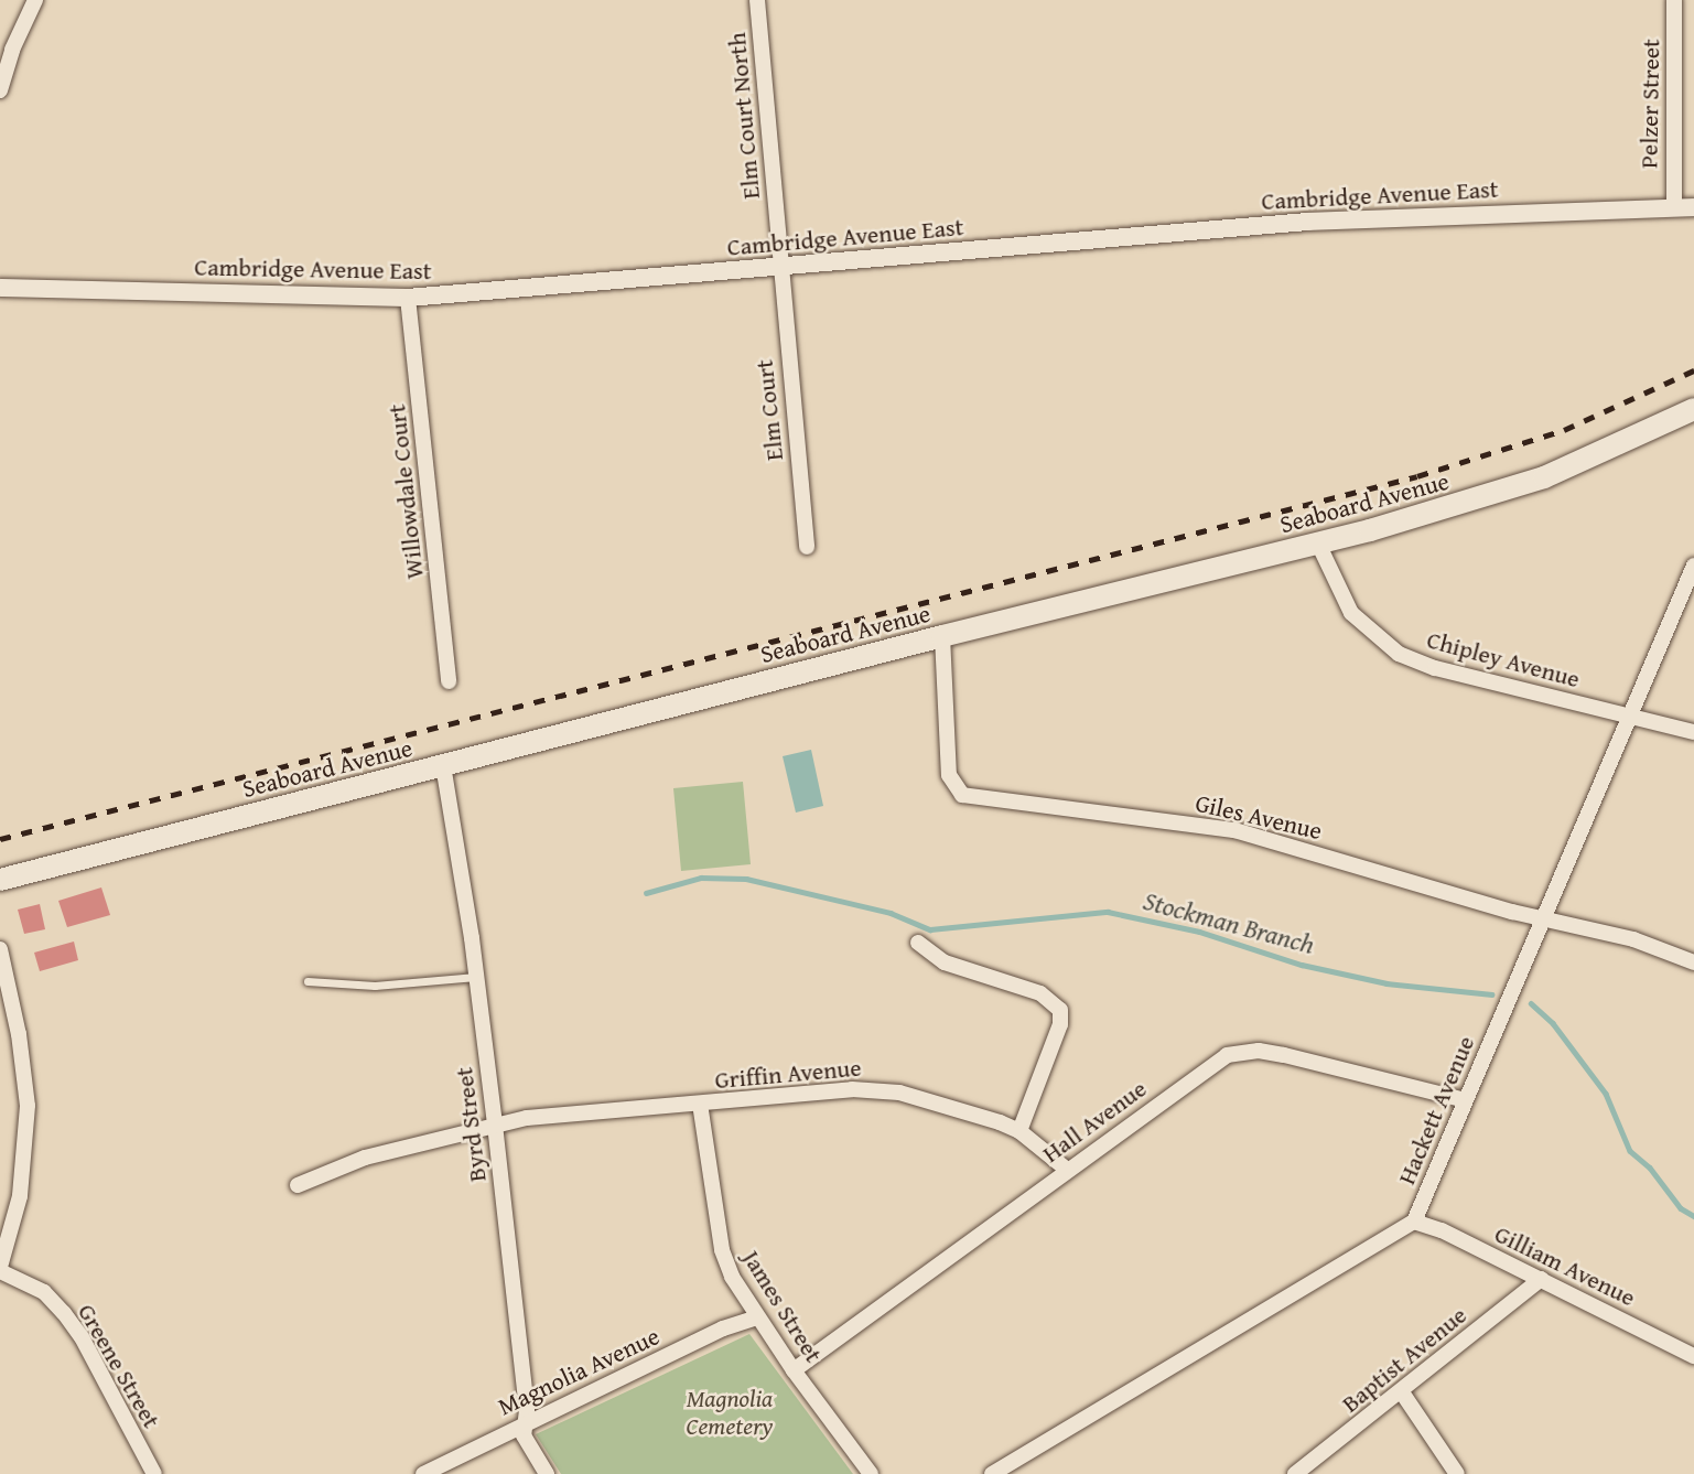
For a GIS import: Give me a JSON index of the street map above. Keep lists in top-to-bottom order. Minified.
{"streets":{"main road":["Seaboard Avenue"],"street":["Pelzer Street","Elm Court North","Cambridge Avenue East","Elm Court","Willowdale Court","Chipley Avenue","Giles Avenue","Griffin Avenue","Hackett Avenue","Hall Avenue","Byrd Street","Gilliam Avenue","James Street","Baptist Avenue","Greene Street","Magnolia Avenue"]},"crossings":[["Pelzer Street","Cambridge Avenue East"],["Elm Court North","Cambridge Avenue East"],["Elm Court North","Elm Court"],["Cambridge Avenue East","Elm Court"],["Cambridge Avenue East","Willowdale Court"],["Seaboard Avenue","Chipley Avenue"],["Seaboard Avenue","Giles Avenue"],["Seaboard Avenue","Byrd Street"],["Chipley Avenue","Hackett Avenue"],["Giles Avenue","Hackett Avenue"],["Griffin Avenue","Hall Avenue"],["Griffin Avenue","Byrd Street"],["Griffin Avenue","James Street"],["Hackett Avenue","Hall Avenue"],["Hackett Avenue","Gilliam Avenue"],["Hall Avenue","James Street"],["Byrd Street","Magnolia Avenue"],["Gilliam Avenue","Baptist Avenue"],["James Street","Magnolia Avenue"]],"water":["Stockman Branch"],"parks":["Magnolia Cemetery"]}
